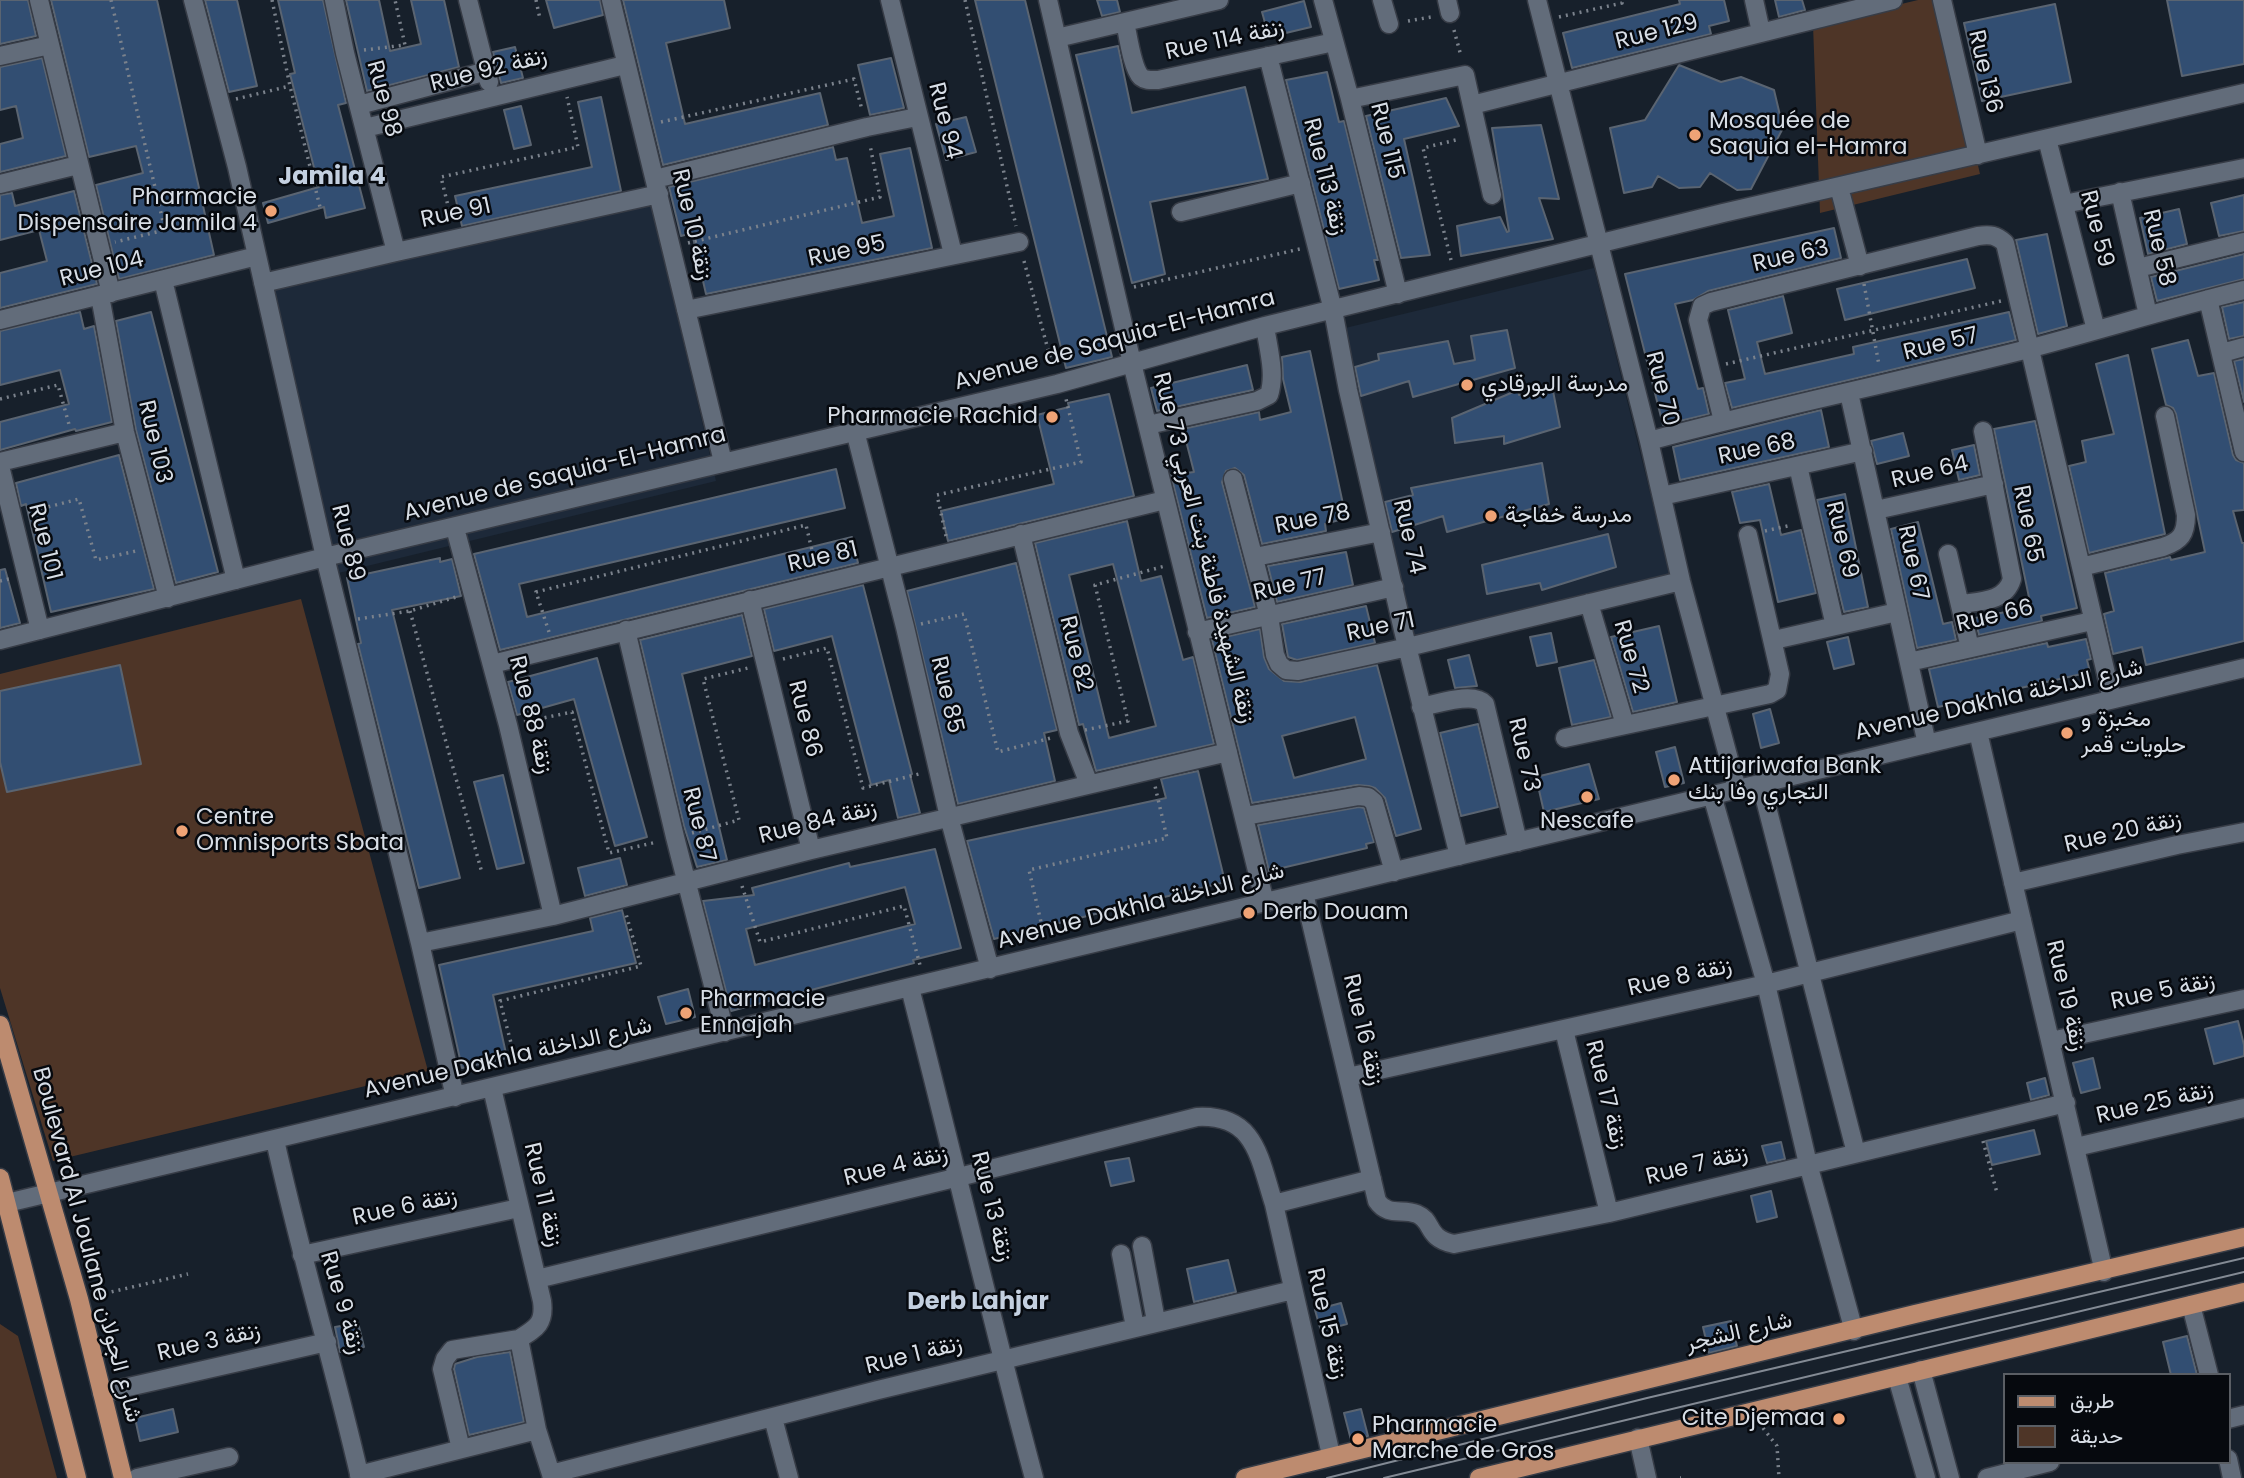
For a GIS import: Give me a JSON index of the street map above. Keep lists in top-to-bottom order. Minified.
{"streets":{"main road":["Boulevard Al Joulane شارع الجولان","شارع الشجر"],"street":["Rue 129","Rue 114 زنقة","Rue 92 زنقة","Rue 136","Rue 98","Rue 94","Rue 115","Rue 113 زنقة","Rue 91","Rue 10 زنقة","Rue 59","Rue 58","Rue 95","Rue 63","Rue 104","Avenue de Saquia-El-Hamra","Rue 57","Rue 70","Rue 103","Rue 68","Rue 64","Rue 78","Rue 65","Rue 74","Rue 69","Rue 101","Rue 89","Rue 73 زنقة الشهيدة فاطنة بنت العربي","Rue 81","Rue 67","Rue 77","Rue 66","Rue 71","Rue 82","Rue 72","Rue 85","Avenue Dakhla شارع الداخلة","Rue 88 زنقة","Rue 86","Rue 73","Rue 84 زنقة","Rue 87","Rue 20 زنقة","Rue 8 زنقة","Rue 5 زنقة","Rue 19 زنقة","Rue 16 زنقة","Rue 17 زنقة","Rue 25 زنقة","Rue 7 زنقة","Rue 4 زنقة","Rue 11 زنقة","Rue 13 زنقة","Rue 6 زنقة","Rue 9 زنقة","Rue 15 زنقة","Rue 3 زنقة","Rue 1 زنقة"]},"crossings":[["Rue 129","Rue 70"],["Rue 114 زنقة","Rue 115"],["Rue 114 زنقة","Rue 113 زنقة"],["Rue 92 زنقة","Rue 98"],["Rue 92 زنقة","Rue 10 زنقة"],["Rue 136","Avenue de Saquia-El-Hamra"],["Rue 98","Rue 91"],["Rue 94","Rue 91"],["Rue 94","Rue 95"],["Rue 115","Avenue de Saquia-El-Hamra"],["Rue 113 زنقة","Avenue de Saquia-El-Hamra"],["Rue 113 زنقة","Rue 74"],["Rue 91","Rue 10 زنقة"],["Rue 91","Rue 89"],["Rue 10 زنقة","Rue 95"],["Rue 10 زنقة","Avenue de Saquia-El-Hamra"],["Rue 59","Avenue de Saquia-El-Hamra"],["Rue 59","Rue 57"],["Rue 58","Rue 57"],["Rue 63","Rue 57"],["Rue 104","Rue 103"],["Rue 104","Rue 89"],["Avenue de Saquia-El-Hamra","Rue 70"],["Avenue de Saquia-El-Hamra","Rue 103"],["Avenue de Saquia-El-Hamra","Rue 74"],["Avenue de Saquia-El-Hamra","Rue 101"],["Avenue de Saquia-El-Hamra","Rue 89"],["Avenue de Saquia-El-Hamra","Rue 73 زنقة الشهيدة فاطنة بنت العربي"],["Avenue de Saquia-El-Hamra","Rue 85"],["Avenue de Saquia-El-Hamra","Rue 88 زنقة"],["Rue 57","Rue 70"],["Rue 57","Rue 67"],["Rue 70","Rue 68"],["Rue 70","Rue 71"],["Rue 70","Rue 72"],["Rue 70","Avenue Dakhla شارع الداخلة"],["Rue 68","Rue 69"],["Rue 68","Rue 67"],["Rue 64","Rue 65"],["Rue 64","Rue 67"],["Rue 78","Rue 74"],["Rue 78","Rue 71"],["Rue 74","Rue 77"],["Rue 74","Rue 71"],["Rue 74","Avenue Dakhla شارع الداخلة"],["Rue 74","Rue 73"],["Rue 89","Avenue Dakhla شارع الداخلة"],["Rue 89","Rue 84 زنقة"],["Rue 73 زنقة الشهيدة فاطنة بنت العربي","Rue 81"],["Rue 73 زنقة الشهيدة فاطنة بنت العربي","Rue 77"],["Rue 73 زنقة الشهيدة فاطنة بنت العربي","Avenue Dakhla شارع الداخلة"],["Rue 73 زنقة الشهيدة فاطنة بنت العربي","Rue 84 زنقة"],["Rue 81","Rue 82"],["Rue 81","Rue 85"],["Rue 81","Rue 88 زنقة"],["Rue 81","Rue 86"],["Rue 81","Rue 87"],["Rue 67","Rue 66"],["Rue 67","Avenue Dakhla شارع الداخلة"],["Rue 77","Rue 71"],["Rue 71","Rue 72"],["Rue 82","Rue 84 زنقة"],["Rue 85","Avenue Dakhla شارع الداخلة"],["Rue 85","Rue 84 زنقة"],["Avenue Dakhla شارع الداخلة","Rue 73"],["Avenue Dakhla شارع الداخلة","Rue 87"],["Avenue Dakhla شارع الداخلة","Rue 19 زنقة"],["Avenue Dakhla شارع الداخلة","Rue 16 زنقة"],["Avenue Dakhla شارع الداخلة","Rue 11 زنقة"],["Avenue Dakhla شارع الداخلة","Rue 13 زنقة"],["Avenue Dakhla شارع الداخلة","Boulevard Al Joulane شارع الجولان"],["Avenue Dakhla شارع الداخلة","Rue 9 زنقة"],["Rue 88 زنقة","Rue 84 زنقة"],["Rue 86","Rue 84 زنقة"],["Rue 84 زنقة","Rue 87"],["Rue 20 زنقة","Rue 19 زنقة"],["Rue 8 زنقة","Rue 19 زنقة"],["Rue 8 زنقة","Rue 16 زنقة"],["Rue 8 زنقة","Rue 17 زنقة"],["Rue 5 زنقة","Rue 19 زنقة"],["Rue 19 زنقة","Rue 25 زنقة"],["Rue 19 زنقة","Rue 7 زنقة"],["Rue 19 زنقة","شارع الشجر"],["Rue 16 زنقة","Rue 7 زنقة"],["Rue 17 زنقة","Rue 7 زنقة"],["Rue 4 زنقة","Rue 11 زنقة"],["Rue 4 زنقة","Rue 13 زنقة"],["Rue 4 زنقة","Rue 15 زنقة"],["Rue 11 زنقة","Rue 6 زنقة"],["Rue 13 زنقة","Rue 1 زنقة"],["Rue 6 زنقة","Rue 9 زنقة"],["Boulevard Al Joulane شارع الجولان","Rue 3 زنقة"],["Rue 9 زنقة","Rue 3 زنقة"],["Rue 15 زنقة","شارع الشجر"],["Rue 15 زنقة","Rue 1 زنقة"]],"districts":["Jamila 4","Derb Lahjar"],"places":["Mosquée de Saquia el-Hamra","Pharmacie Dispensaire Jamila 4","مدرسة البورقادي","Pharmacie Rachid","مدرسة خفاجة","مخبزة و حلويات قمر","Attijariwafa Bank التجاري وفا بنك","Nescafe","Centre Omnisports Sbata","Derb Douam","Pharmacie Ennajah","Cite Djemaa","Pharmacie Marche de Gros"],"legend":["طريق","حديقة"]}
